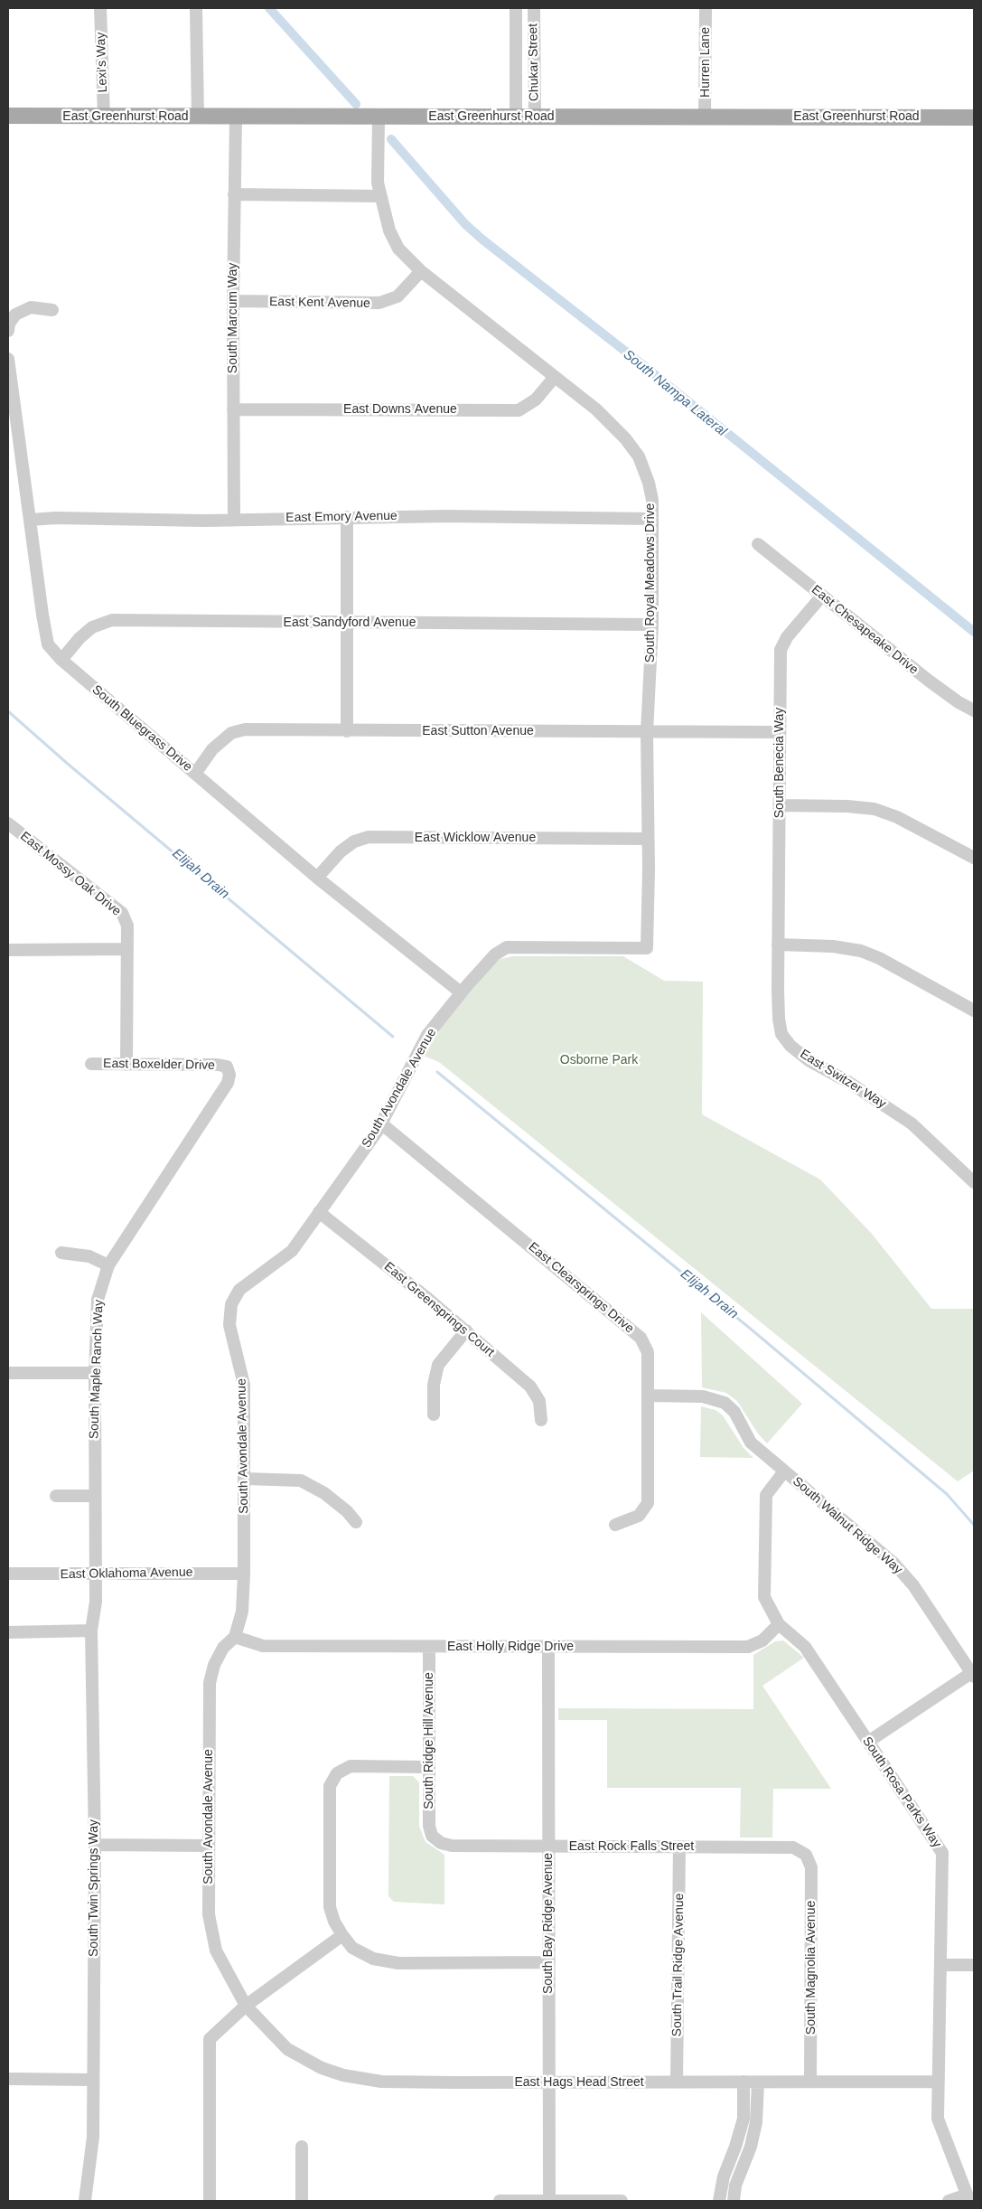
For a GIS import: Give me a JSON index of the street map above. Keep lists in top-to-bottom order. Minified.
{"streets":{"main road":["East Greenhurst Road"],"street":["Lexi's Way","Chukar Street","Hurren Lane","East Kent Avenue","South Marcum Way","East Downs Avenue","East Emory Avenue","South Royal Meadows Drive","East Sandyford Avenue","East Chesapeake Drive","South Bluegrass Drive","East Sutton Avenue","South Benecia Way","East Wicklow Avenue","East Mossy Oak Drive","East Boxelder Drive","East Switzer Way","South Avondale Avenue","East Clearsprings Drive","East Greensprings Court","South Maple Ranch Way","South Walnut Ridge Way","East Oklahoma Avenue","East Holly Ridge Drive","South Ridge Hill Avenue","South Rosa Parks Way","East Rock Falls Street","South Twin Springs Way","South Bay Ridge Avenue","South Trail Ridge Avenue","South Magnolia Avenue","East Hags Head Street"]},"crossings":[["Lexi's Way","East Greenhurst Road"],["Chukar Street","East Greenhurst Road"],["Hurren Lane","East Greenhurst Road"],["East Greenhurst Road","South Marcum Way"],["East Greenhurst Road","South Royal Meadows Drive"],["East Kent Avenue","South Marcum Way"],["East Kent Avenue","South Royal Meadows Drive"],["South Marcum Way","East Downs Avenue"],["South Marcum Way","East Emory Avenue"],["East Downs Avenue","South Royal Meadows Drive"],["East Emory Avenue","South Royal Meadows Drive"],["East Emory Avenue","South Bluegrass Drive"],["South Royal Meadows Drive","East Sandyford Avenue"],["South Royal Meadows Drive","East Sutton Avenue"],["South Royal Meadows Drive","East Wicklow Avenue"],["South Royal Meadows Drive","South Avondale Avenue"],["East Sandyford Avenue","South Bluegrass Drive"],["East Chesapeake Drive","South Benecia Way"],["South Bluegrass Drive","East Sutton Avenue"],["South Bluegrass Drive","East Wicklow Avenue"],["South Bluegrass Drive","South Avondale Avenue"],["East Sutton Avenue","South Benecia Way"],["South Benecia Way","East Switzer Way"],["East Mossy Oak Drive","East Boxelder Drive"],["East Boxelder Drive","South Maple Ranch Way"],["South Avondale Avenue","East Clearsprings Drive"],["South Avondale Avenue","East Greensprings Court"],["South Avondale Avenue","East Oklahoma Avenue"],["South Avondale Avenue","East Holly Ridge Drive"],["South Avondale Avenue","East Hags Head Street"],["East Clearsprings Drive","South Walnut Ridge Way"],["South Maple Ranch Way","East Oklahoma Avenue"],["South Maple Ranch Way","South Twin Springs Way"],["South Walnut Ridge Way","South Rosa Parks Way"],["East Oklahoma Avenue","South Twin Springs Way"],["East Holly Ridge Drive","South Ridge Hill Avenue"],["East Holly Ridge Drive","South Rosa Parks Way"],["East Holly Ridge Drive","South Bay Ridge Avenue"],["South Ridge Hill Avenue","East Rock Falls Street"],["South Rosa Parks Way","East Hags Head Street"],["East Rock Falls Street","South Bay Ridge Avenue"],["East Rock Falls Street","South Trail Ridge Avenue"],["East Rock Falls Street","South Magnolia Avenue"],["South Bay Ridge Avenue","East Hags Head Street"],["South Trail Ridge Avenue","East Hags Head Street"],["South Magnolia Avenue","East Hags Head Street"]],"water":["South Nampa Lateral","Elijah Drain"],"parks":["Osborne Park"]}
